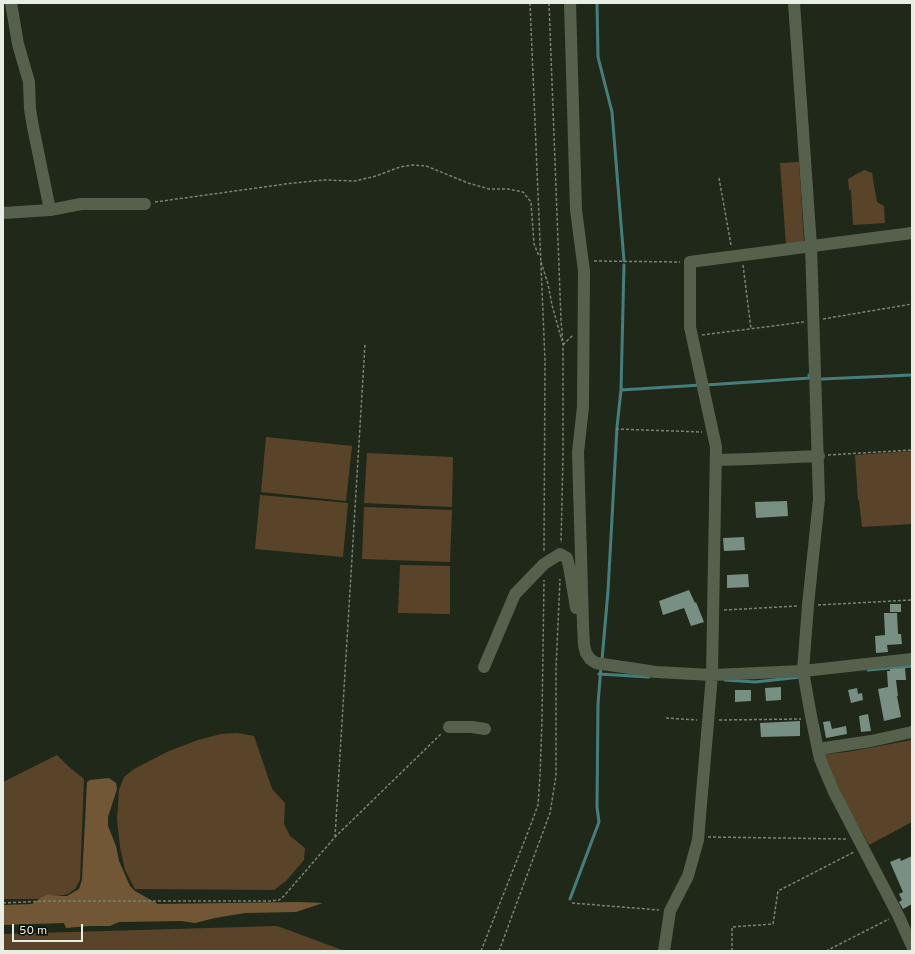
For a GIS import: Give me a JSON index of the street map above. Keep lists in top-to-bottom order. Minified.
{"scale_bar":"50 m"}
